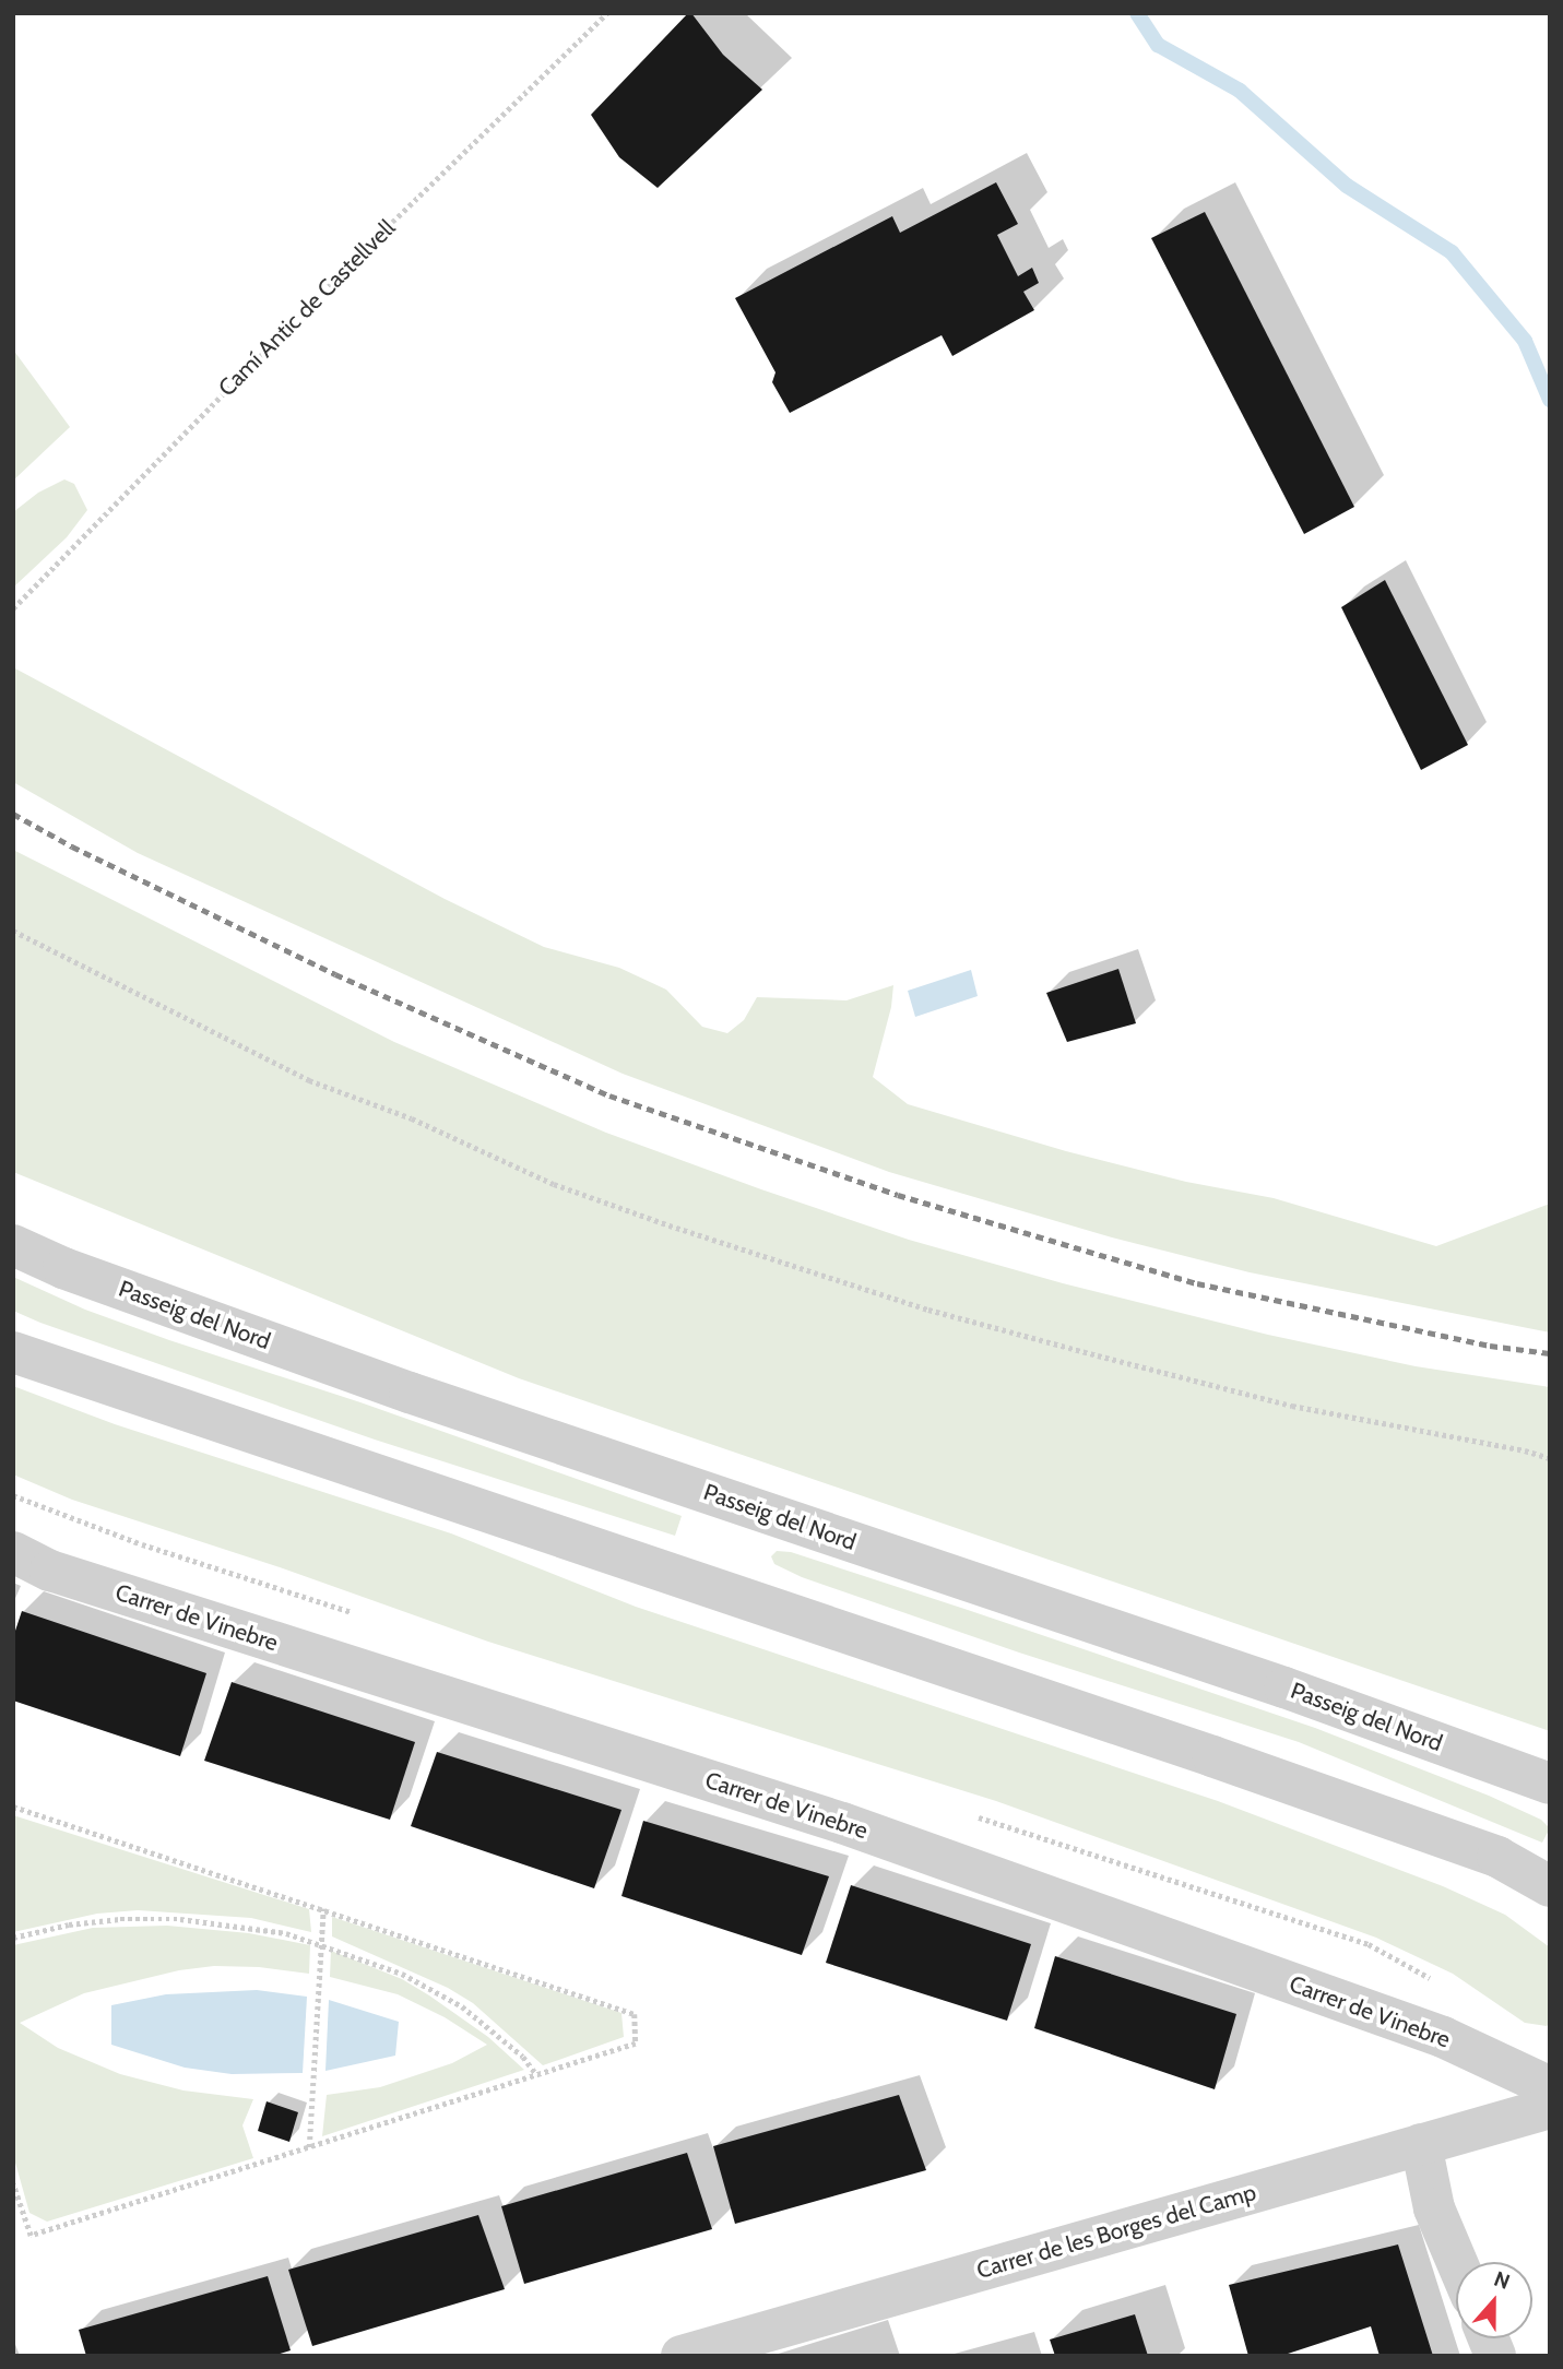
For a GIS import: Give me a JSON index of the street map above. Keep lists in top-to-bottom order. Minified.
{"streets":{"street":["Passeig del Nord","Carrer de Vinebre","Carrer de les Borges del Camp"],"path":["Camí Antic de Castellvell"]},"north":"top"}
